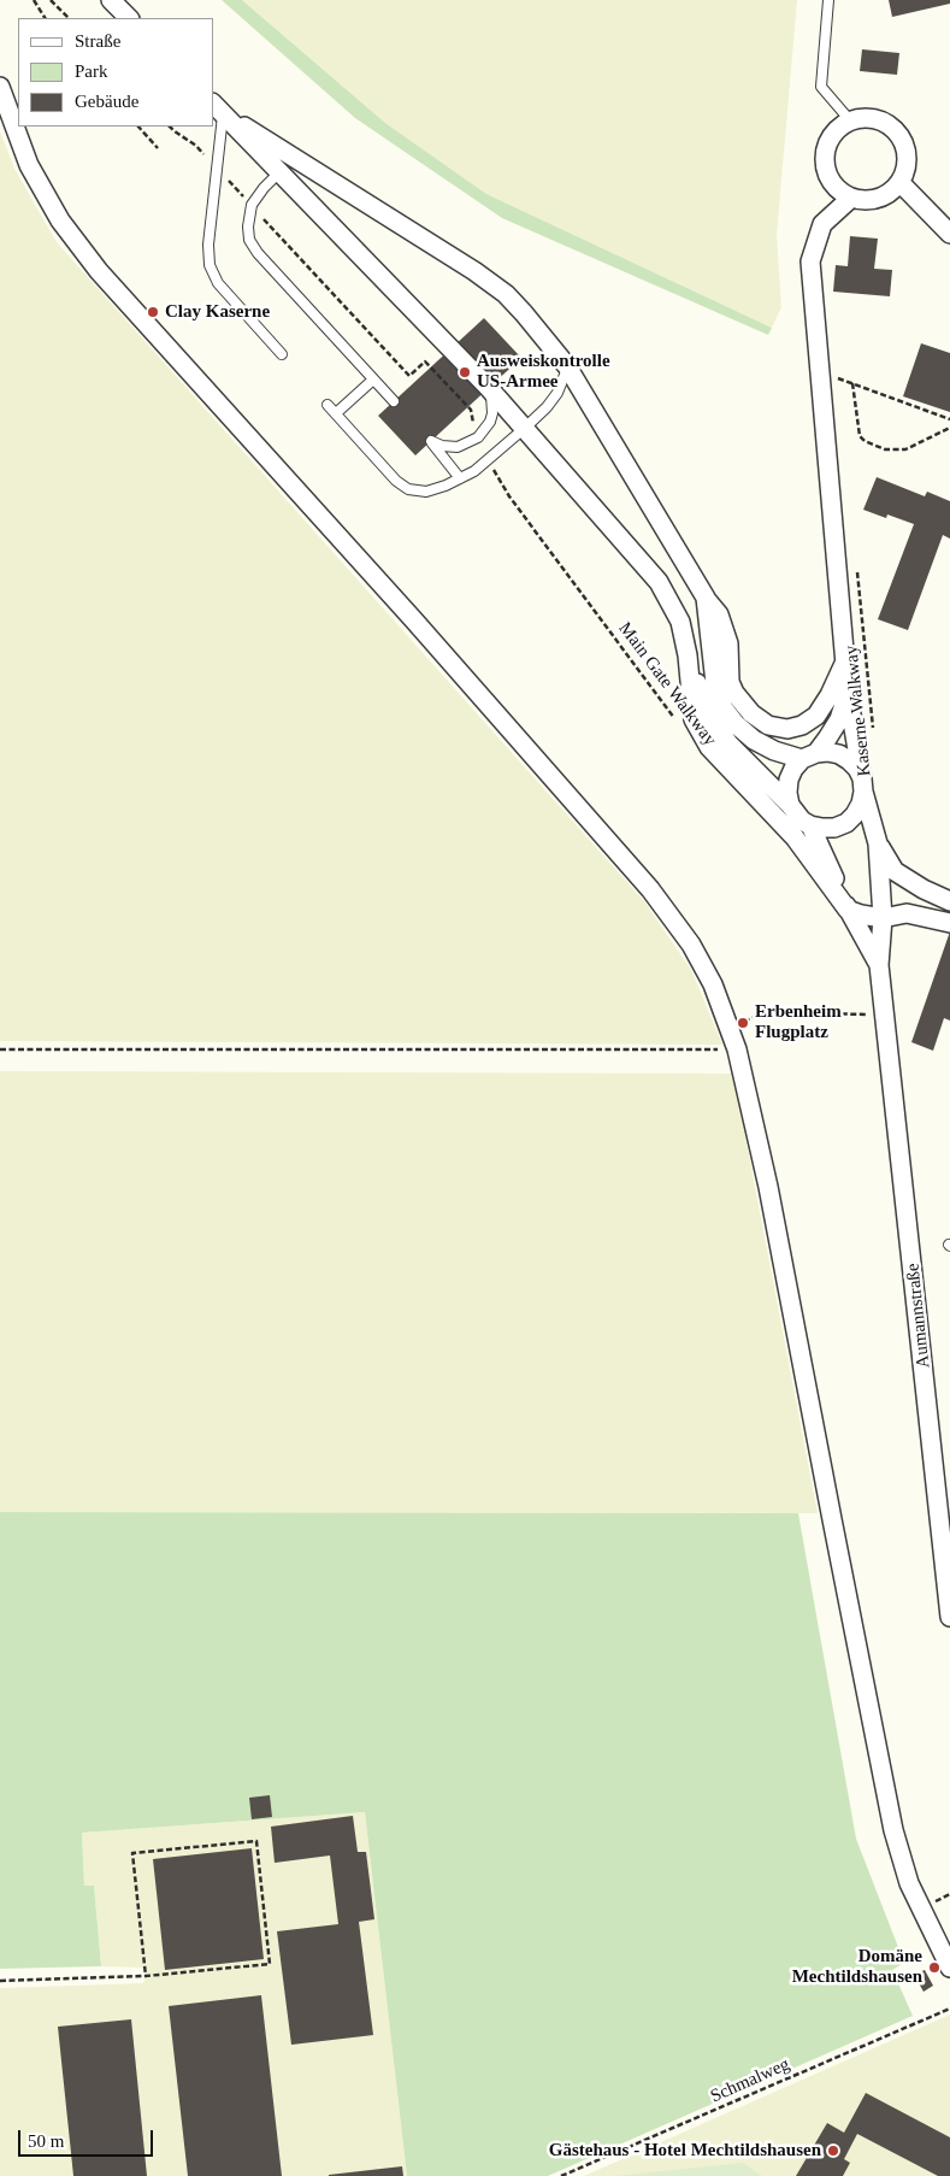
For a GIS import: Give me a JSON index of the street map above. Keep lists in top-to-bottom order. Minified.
{"streets":{"street":["Aumannstraße"],"path":["Main Gate Walkway","Kaserne Walkway","Schmalweg"]},"places":["Clay Kaserne","Ausweiskontrolle US-Armee","Erbenheim Flugplatz","Domäne Mechtildshausen","Gästehaus - Hotel Mechtildshausen"],"legend":["Straße","Park","Gebäude"],"scale_bar":"50 m"}
